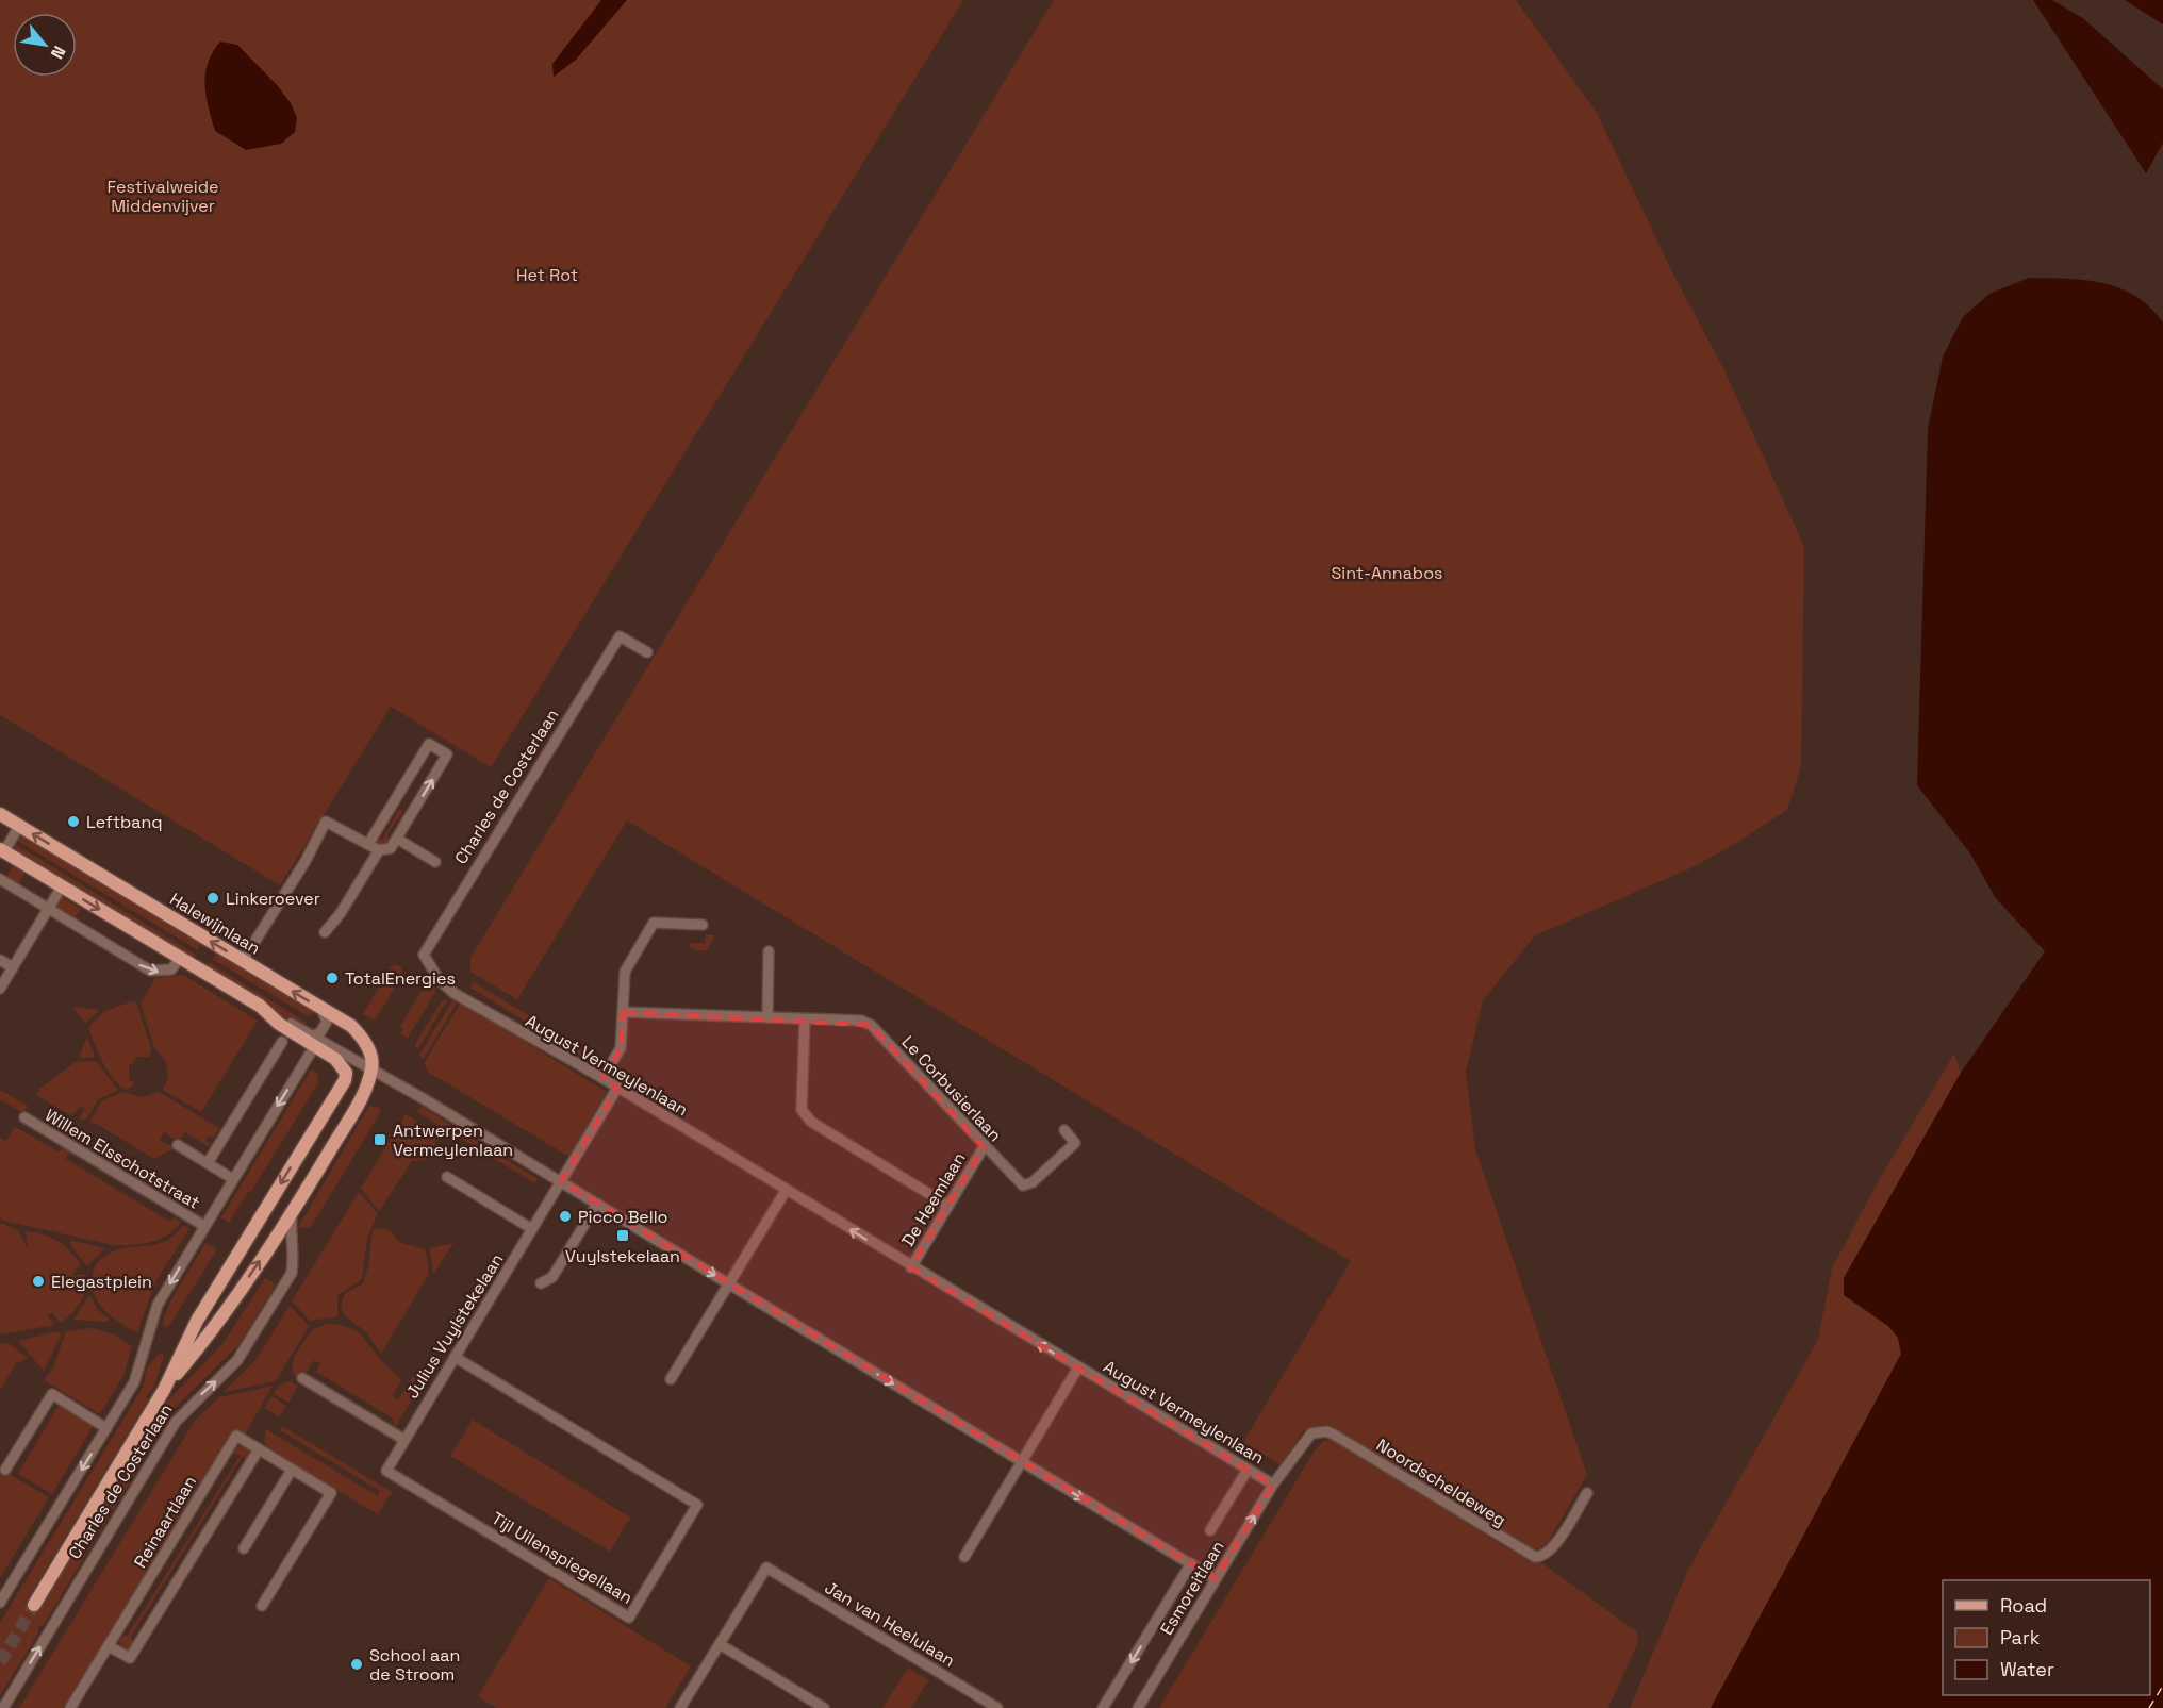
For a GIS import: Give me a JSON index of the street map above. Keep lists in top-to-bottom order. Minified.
{"streets":{"main road":["Charles de Costerlaan","Halewijnlaan"],"street":["August Vermeylenlaan","Le Corbusierlaan","Willem Elsschotstraat","De Heemlaan","Julius Vuylstekelaan","Noordscheldeweg","Reinaartlaan","Tijl Uilenspiegellaan","Esmoreitlaan","Jan van Heelulaan"]},"crossings":[["Charles de Costerlaan","Halewijnlaan"],["Charles de Costerlaan","August Vermeylenlaan"],["August Vermeylenlaan","De Heemlaan"],["August Vermeylenlaan","Julius Vuylstekelaan"],["August Vermeylenlaan","Noordscheldeweg"],["August Vermeylenlaan","Esmoreitlaan"],["Le Corbusierlaan","De Heemlaan"],["Julius Vuylstekelaan","Tijl Uilenspiegellaan"],["Noordscheldeweg","Esmoreitlaan"]],"parks":["Festivalweide Middenvijver","Het Rot","Sint-Annabos"],"places":{"other":["Leftbanq","Linkeroever","TotalEnergies","Picco Bello","Elegastplein","School aan de Stroom"],"transit":["Antwerpen Vermeylenlaan","Vuylstekelaan"]},"legend":["Road","Park","Water"],"north":"bottom right"}
